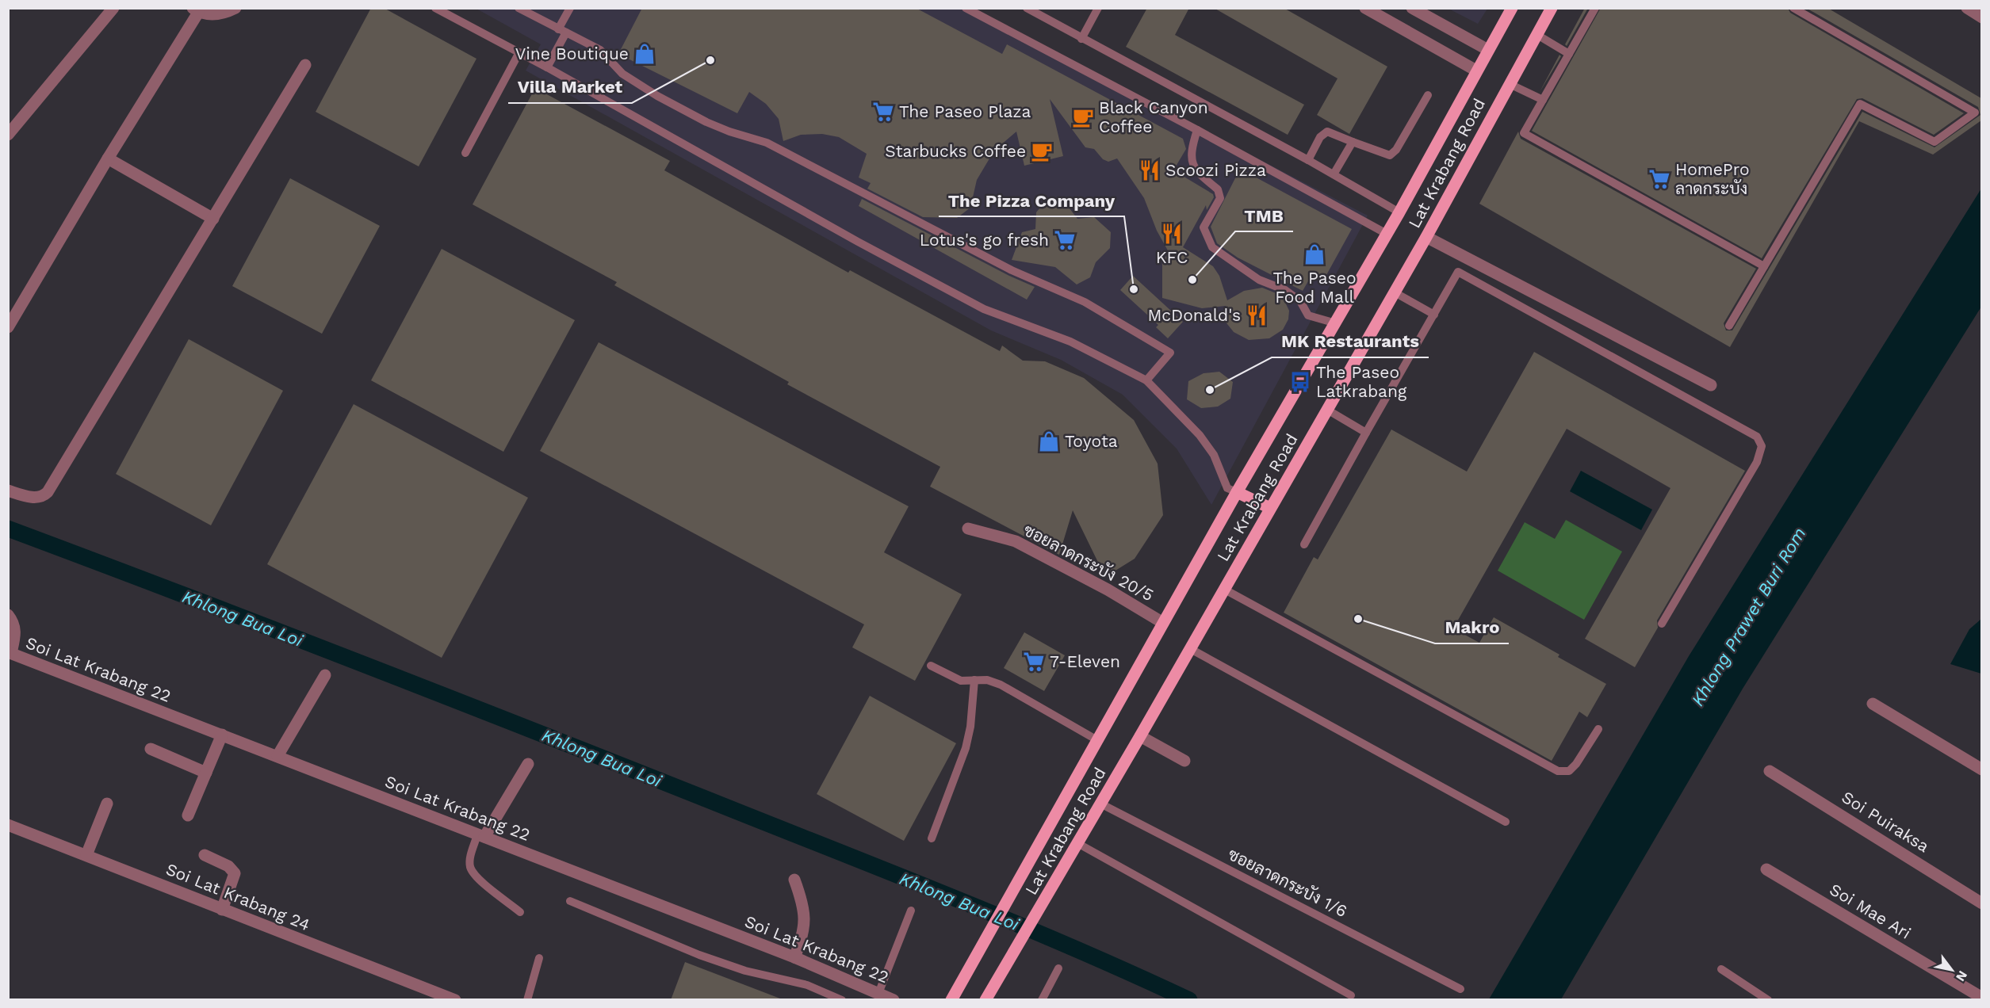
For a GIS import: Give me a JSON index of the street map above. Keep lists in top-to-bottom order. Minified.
{"streets":{"main road":["Lat Krabang Road"],"street":["ซอยลาดกระบัง 20/5","Soi Lat Krabang 22","Soi Puiraksa","Soi Lat Krabang 24","Soi Mae Ari"],"lane":["ซอยลาดกระบัง 1/6"]},"crossings":[["Lat Krabang Road","ซอยลาดกระบัง 20/5"],["Lat Krabang Road","ซอยลาดกระบัง 1/6"]],"water":["Khlong Prawet Buri Rom","Khlong Bua Loi"],"places":{"shop":["Vine Boutique","The Paseo Food Mall","Toyota"],"other":["Villa Market","TMB","The Pizza Company","MK Restaurants","Makro"],"supermarket":["The Paseo Plaza","HomePro ลาดกระบัง","Lotus's go fresh","7-Eleven"],"cafe":["Black Canyon Coffee","Starbucks Coffee"],"restaurant":["Scoozi Pizza","KFC","McDonald's"],"bus stop":["The Paseo Latkrabang"]},"north":"bottom right"}
